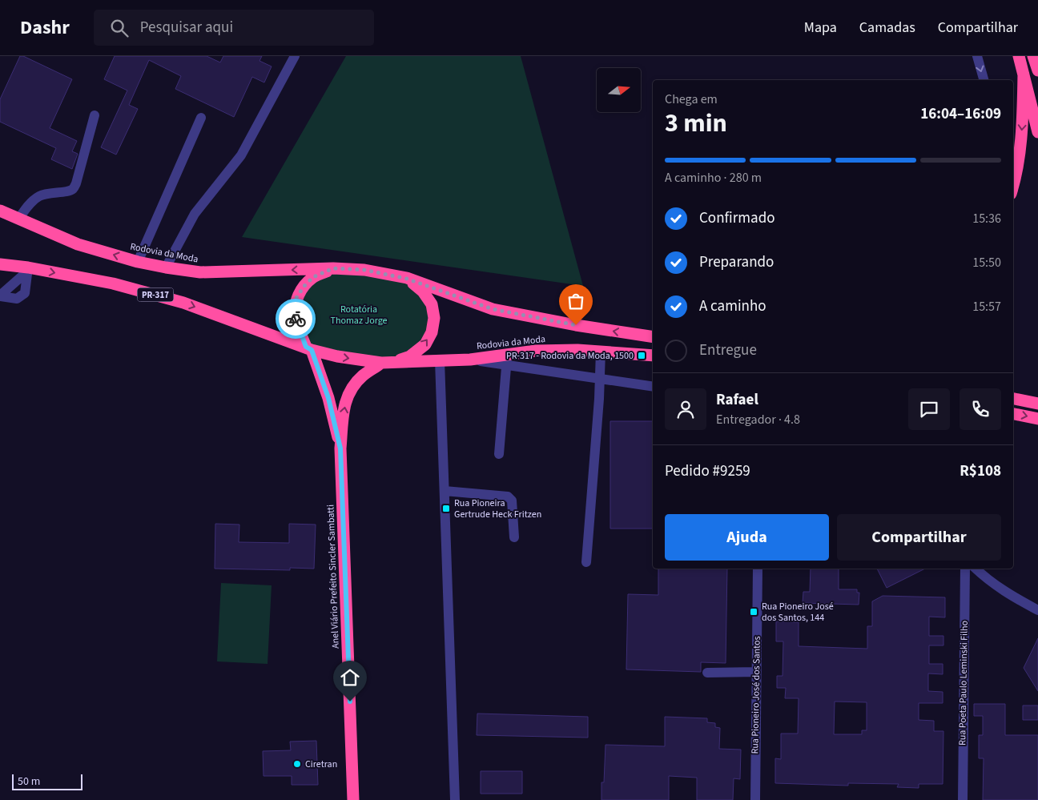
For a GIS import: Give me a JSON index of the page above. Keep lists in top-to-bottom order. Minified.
{"streets":{"highway":["Rodovia da Moda","PR-317","Anel Viário Prefeito Sincler Sambatti"],"street":["Rua Poeta Paulo Leminski Filho","Rua Pioneiro José dos Santos"]},"crossings":[["Rodovia da Moda","PR-317"],["Rodovia da Moda","Anel Viário Prefeito Sincler Sambatti"],["PR-317","Anel Viário Prefeito Sincler Sambatti"]],"parks":["Rotatória Thomaz Jorge"],"places":{"transit":["PR-317 - Rodovia da Moda, 1500","Rua Pioneira Gertrude Heck Fritzen","Rua Pioneiro José dos Santos, 144"],"other":["Ciretran"]},"scale_bar":"50 m","north":"right","page":{"header":"Dashr","search":"Pesquisar aqui","nav":["Mapa","Camadas","Compartilhar"],"heading":["3 min","Chega em","16:04–16:09"],"panel":["Rafael","Entregador · 4.8","Pedido #9259","R$108"],"bar":"A caminho · 280 m","list":[["Confirmado","15:36"],["Preparando","15:50"],["A caminho","15:57"],"Entregue"],"buttons":["Ajuda","Compartilhar"],"scale":"50 m"}}
